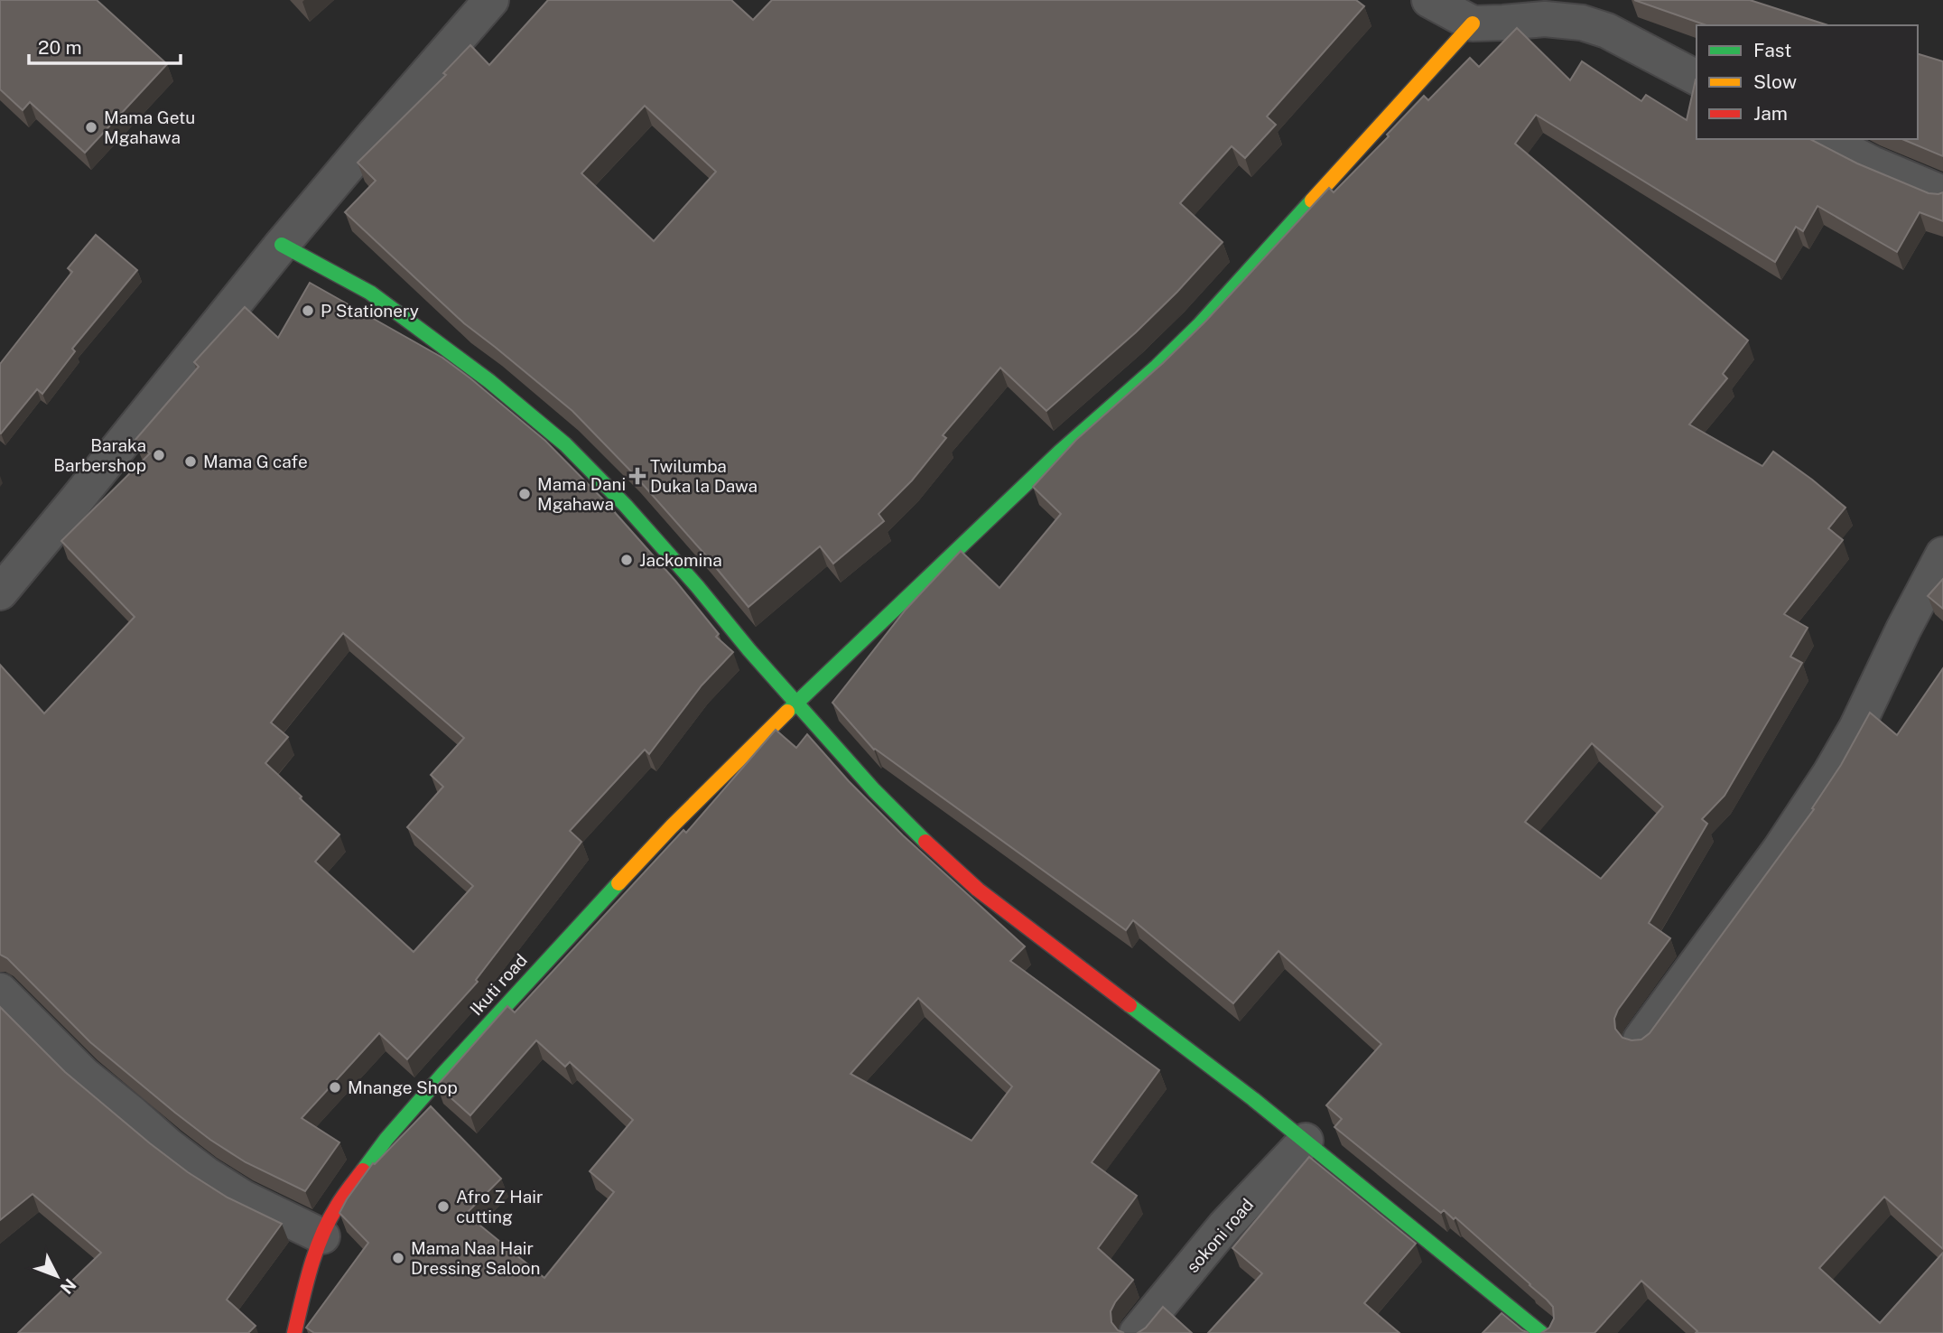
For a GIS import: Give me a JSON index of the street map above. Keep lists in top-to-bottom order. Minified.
{"streets":{"street":["Ikuti road","sokoni road"]},"places":{"other":["Mama Getu Mgahawa","P Stationery","Baraka Barbershop","Mama G cafe","Mama Dani Mgahawa","Jackomina","Mnange Shop","Afro Z Hair cutting","Mama Naa Hair Dressing Saloon"],"health":["Twilumba Duka la Dawa"]},"legend":["Fast","Slow","Jam"],"scale_bar":"20 m","north":"bottom right"}
